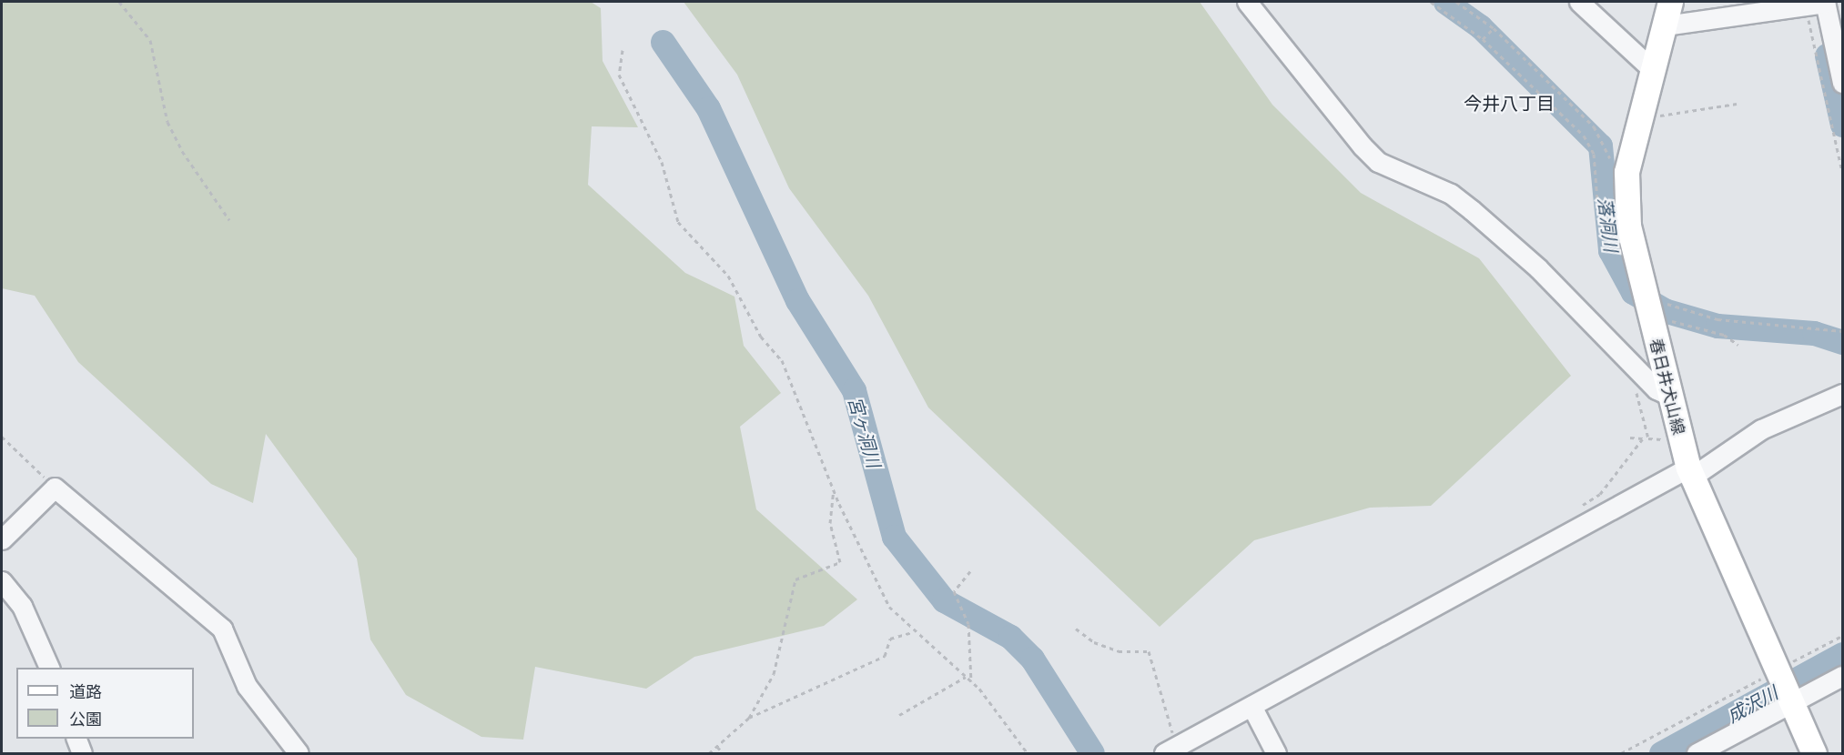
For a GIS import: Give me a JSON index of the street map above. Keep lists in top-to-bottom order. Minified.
{"streets":{"main road":["春日井犬山線"]},"districts":["今井八丁目"],"water":["落洞川","宮ヶ洞川","成沢川"],"legend":["道路","公園"]}
